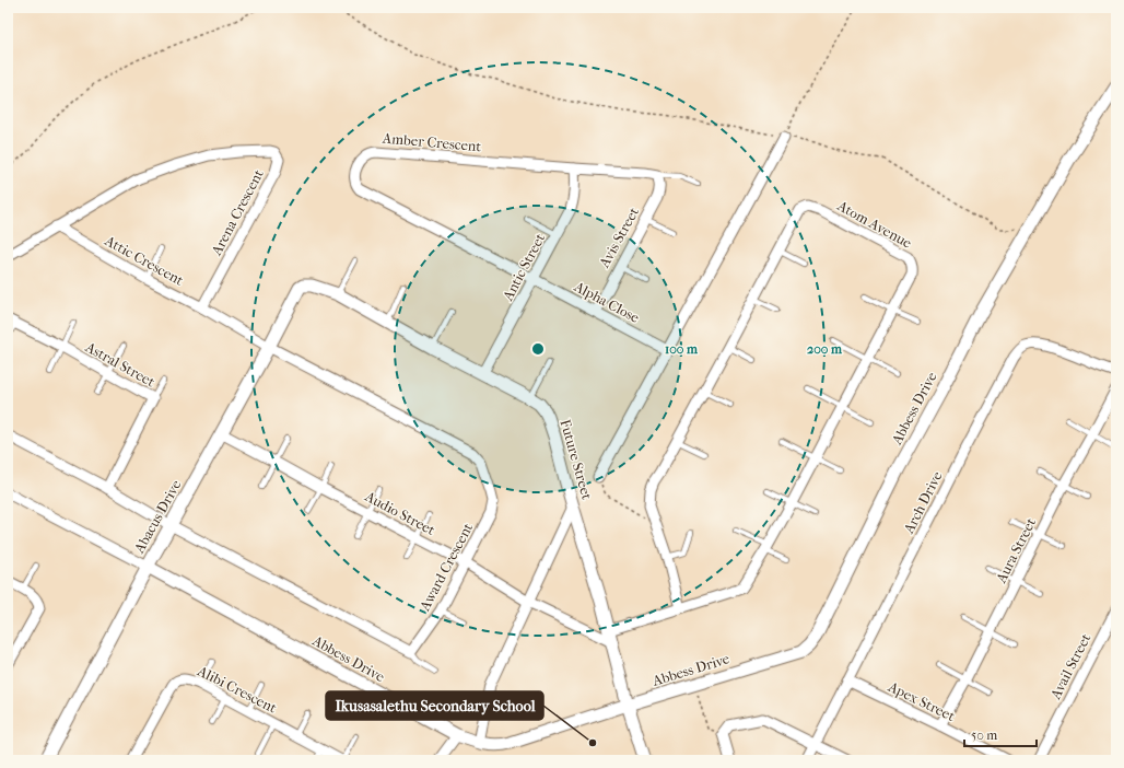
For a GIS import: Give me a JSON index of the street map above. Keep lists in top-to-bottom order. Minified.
{"streets":{"street":["Amber Crescent","Arena Crescent","Atom Avenue","Avis Street","Attic Crescent","Antic Street","Alpha Close","Astral Street","Abbess Drive","Future Street","Arch Drive","Audio Street","Abacus Drive","Aura Street","Award Crescent","Avail Street","Alibi Crescent","Apex Street"]},"crossings":[["Amber Crescent","Avis Street"],["Amber Crescent","Antic Street"],["Amber Crescent","Alpha Close"],["Arena Crescent","Attic Crescent"],["Avis Street","Alpha Close"],["Attic Crescent","Abacus Drive"],["Attic Crescent","Award Crescent"],["Antic Street","Alpha Close"],["Antic Street","Future Street"],["Abbess Drive","Future Street"],["Abbess Drive","Abacus Drive"],["Future Street","Audio Street"],["Future Street","Abacus Drive"],["Arch Drive","Apex Street"],["Audio Street","Abacus Drive"],["Audio Street","Award Crescent"],["Abacus Drive","Award Crescent"],["Aura Street","Apex Street"]],"places":["Ikusasalethu Secondary School"],"scale_bar":"50 m","rings":["100 m","200 m"]}
